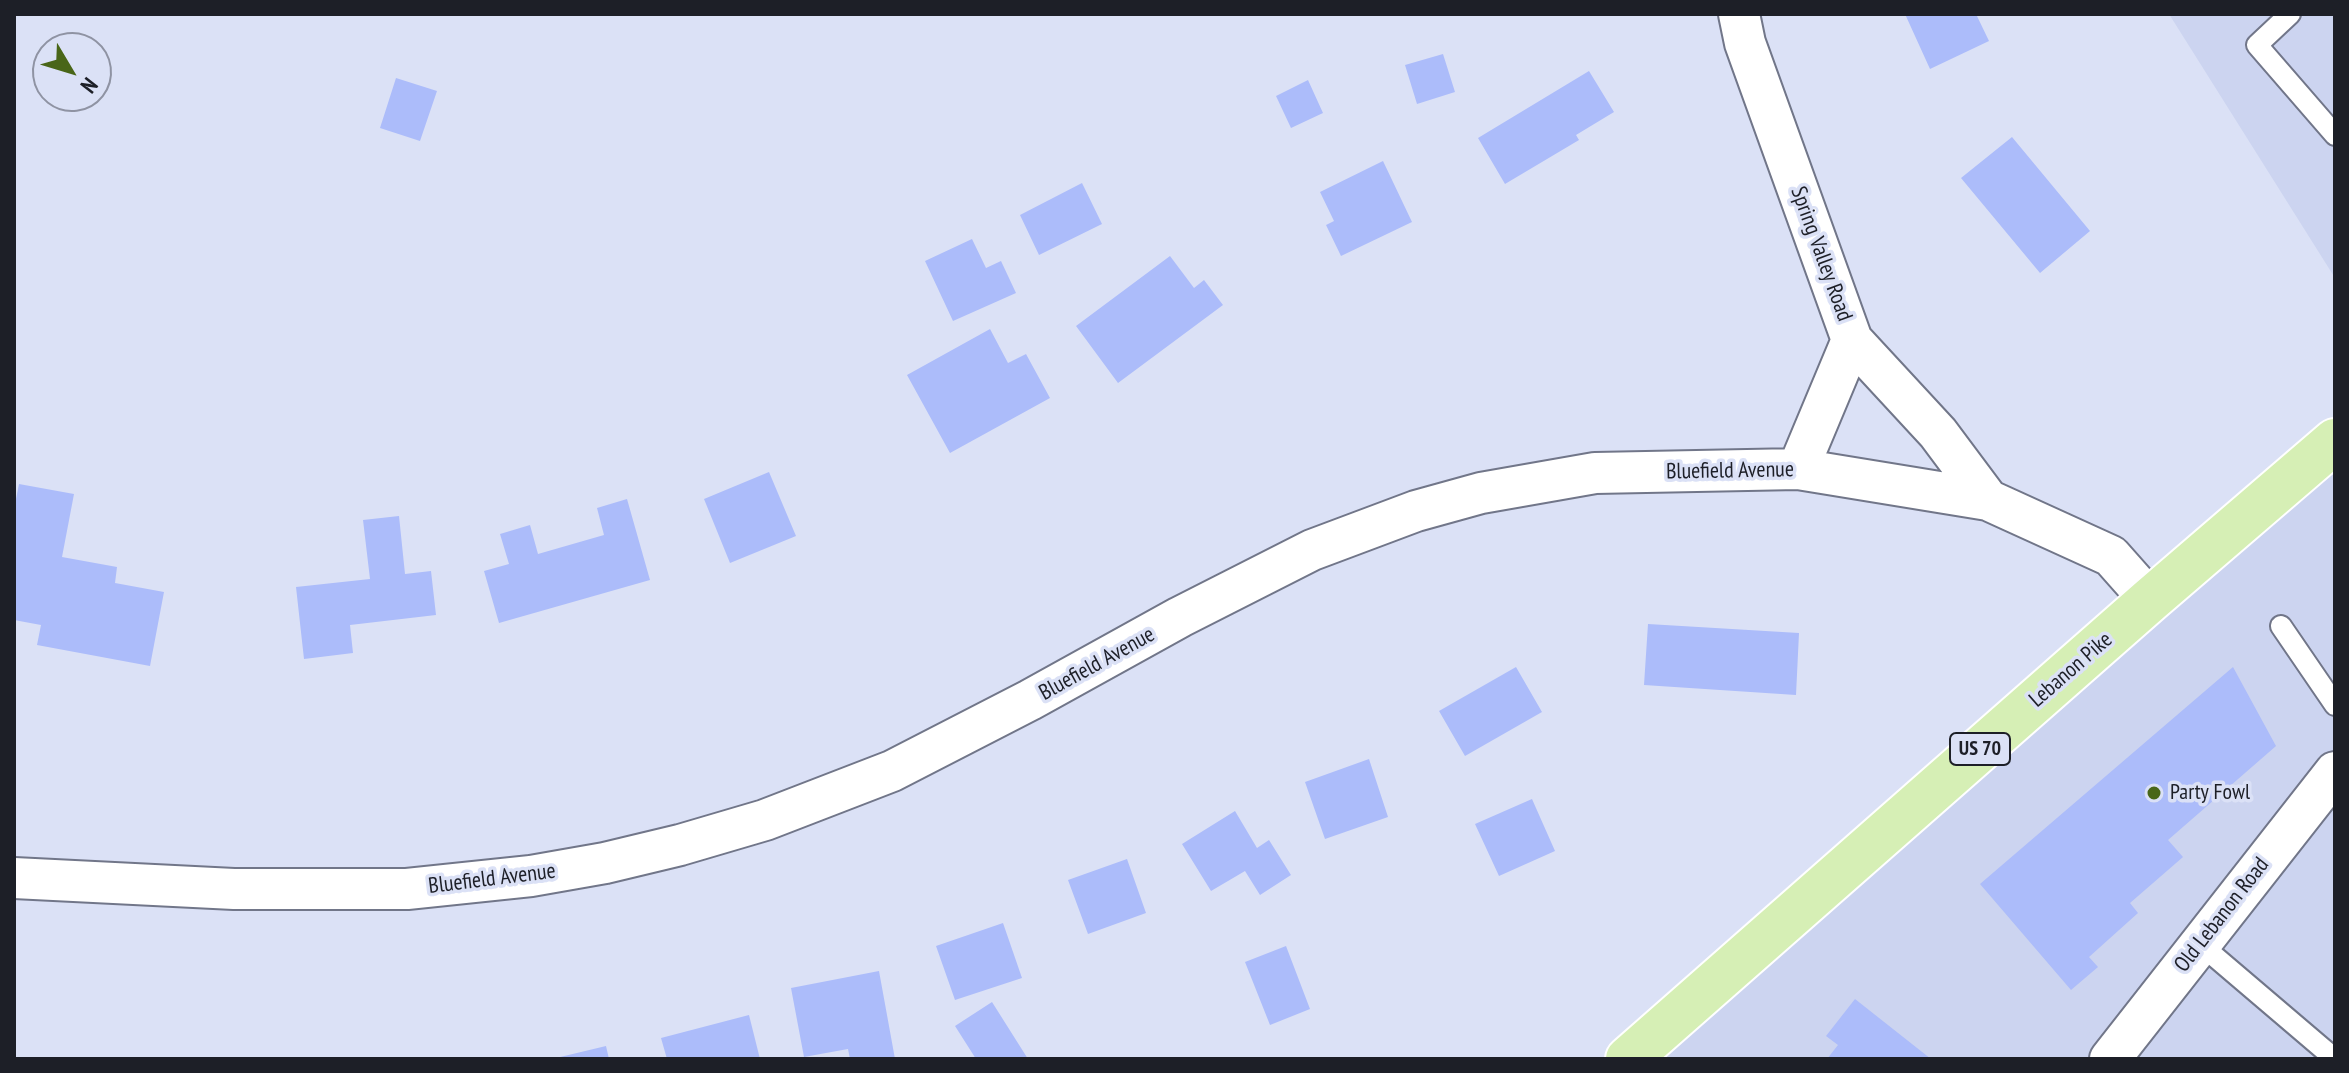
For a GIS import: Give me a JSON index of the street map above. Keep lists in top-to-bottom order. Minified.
{"streets":{"main road":["Lebanon Pike","US 70"],"street":["Spring Valley Road","Bluefield Avenue","Old Lebanon Road"]},"crossings":[["Spring Valley Road","Bluefield Avenue"],["Bluefield Avenue","Lebanon Pike"]],"places":["Party Fowl"],"north":"bottom right"}
